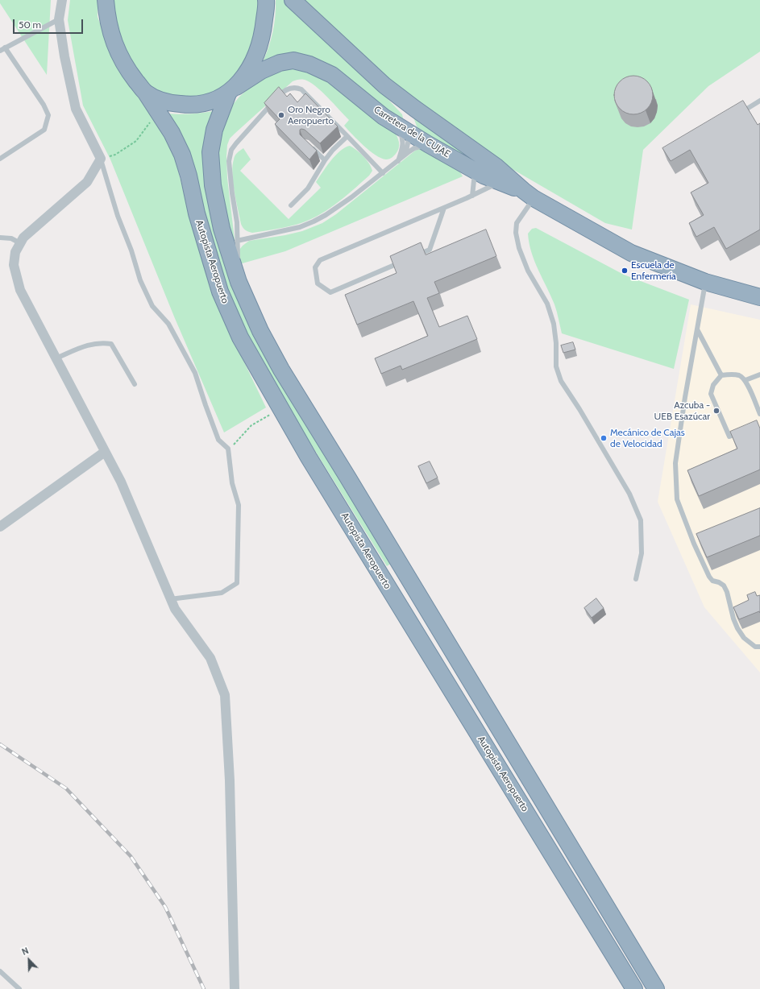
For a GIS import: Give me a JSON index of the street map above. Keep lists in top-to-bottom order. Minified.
{"streets":{"highway":["Carretera de la CUJAE","Autopista Aeropuerto"]},"crossings":[["Carretera de la CUJAE","Autopista Aeropuerto"]],"places":["Oro Negro Aeropuerto","Escuela de Enfermería","Azcuba - UEB Esazúcar","Mecánico de Cajas de Velocidad"],"scale_bar":"50 m","north":"top left"}
